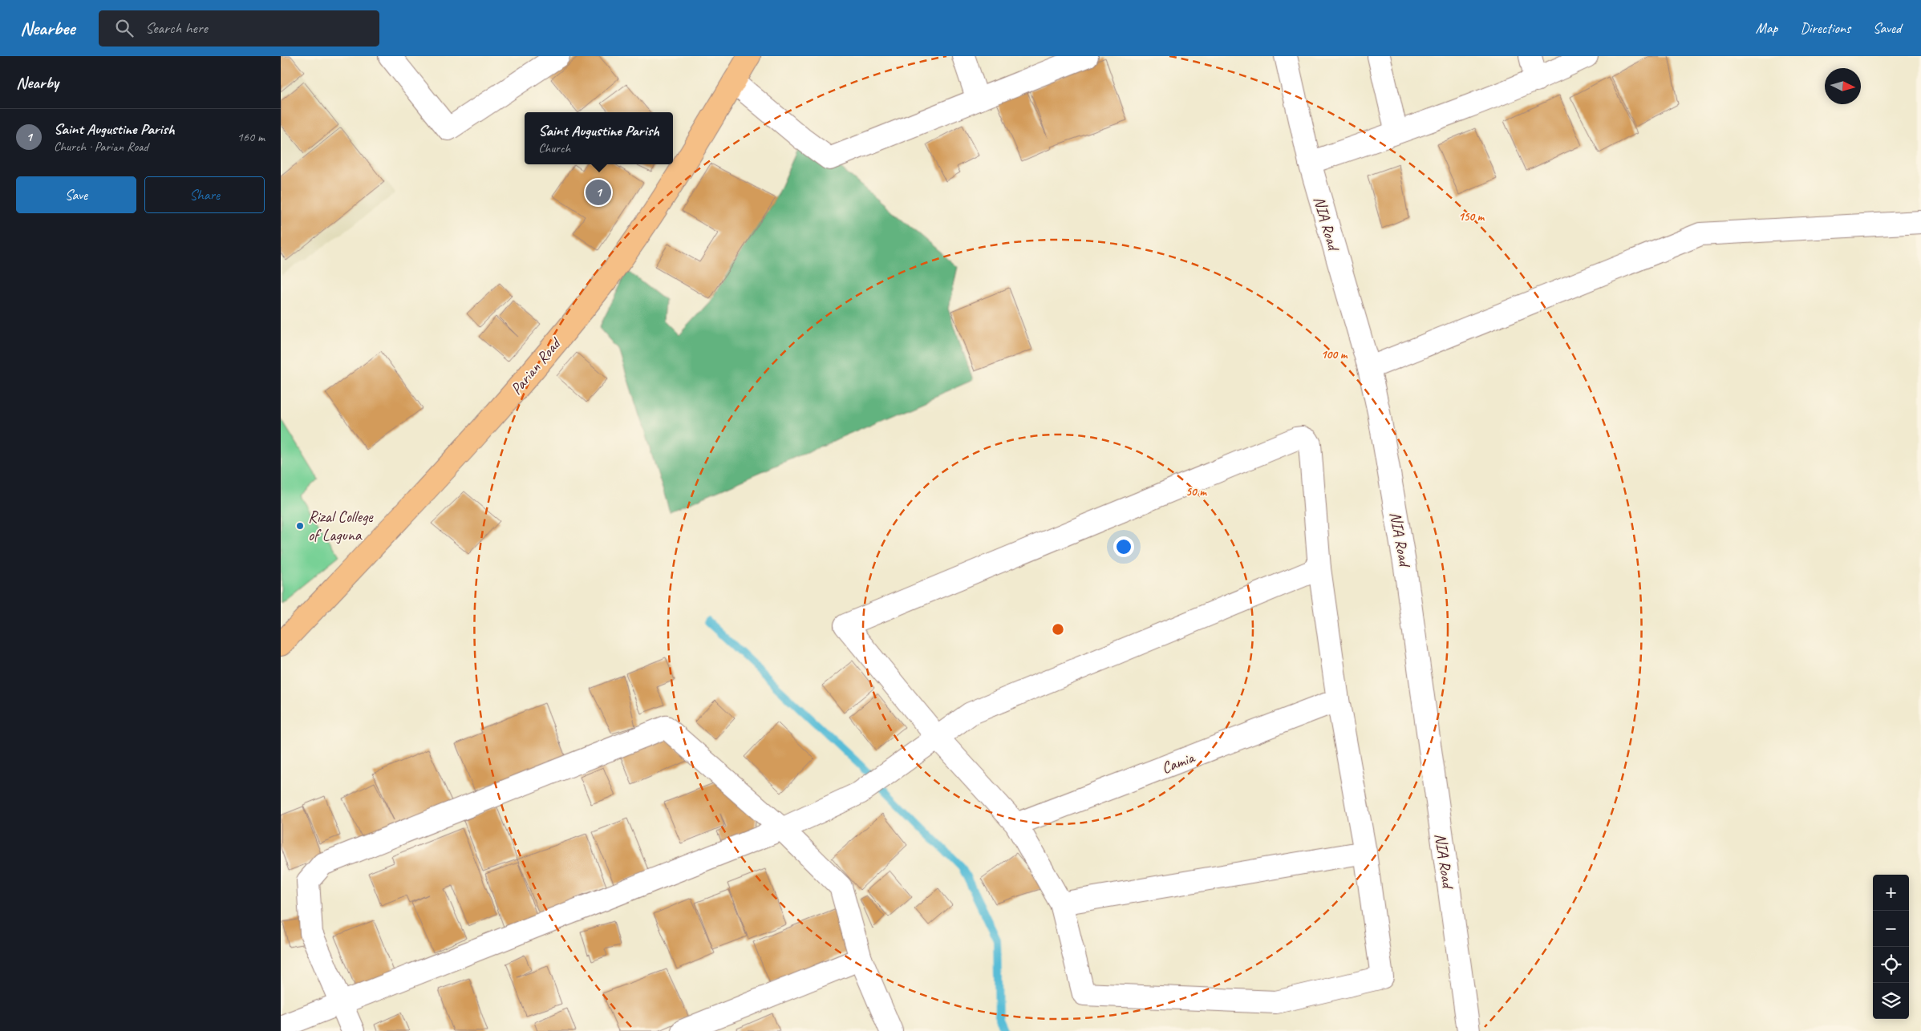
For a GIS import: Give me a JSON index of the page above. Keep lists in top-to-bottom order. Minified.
{"streets":{"main road":["Parian Road"],"street":["NIA Road","Camia"]},"places":["Rizal College of Laguna"],"north":"right","page":{"header":"Nearbee","search":"Search here","nav":["Map","Directions","Saved"],"heading":"Nearby","list":[{"mark":"1","name":"Saint Augustine Parish","note":"Church · Parian Road","value":"160 m"}],"popup":["Saint Augustine Parish","Church"],"buttons":["Save","Share"],"pins":"1","map_buttons":["+","−"]},"rings":["150 m","100 m","50 m"]}
